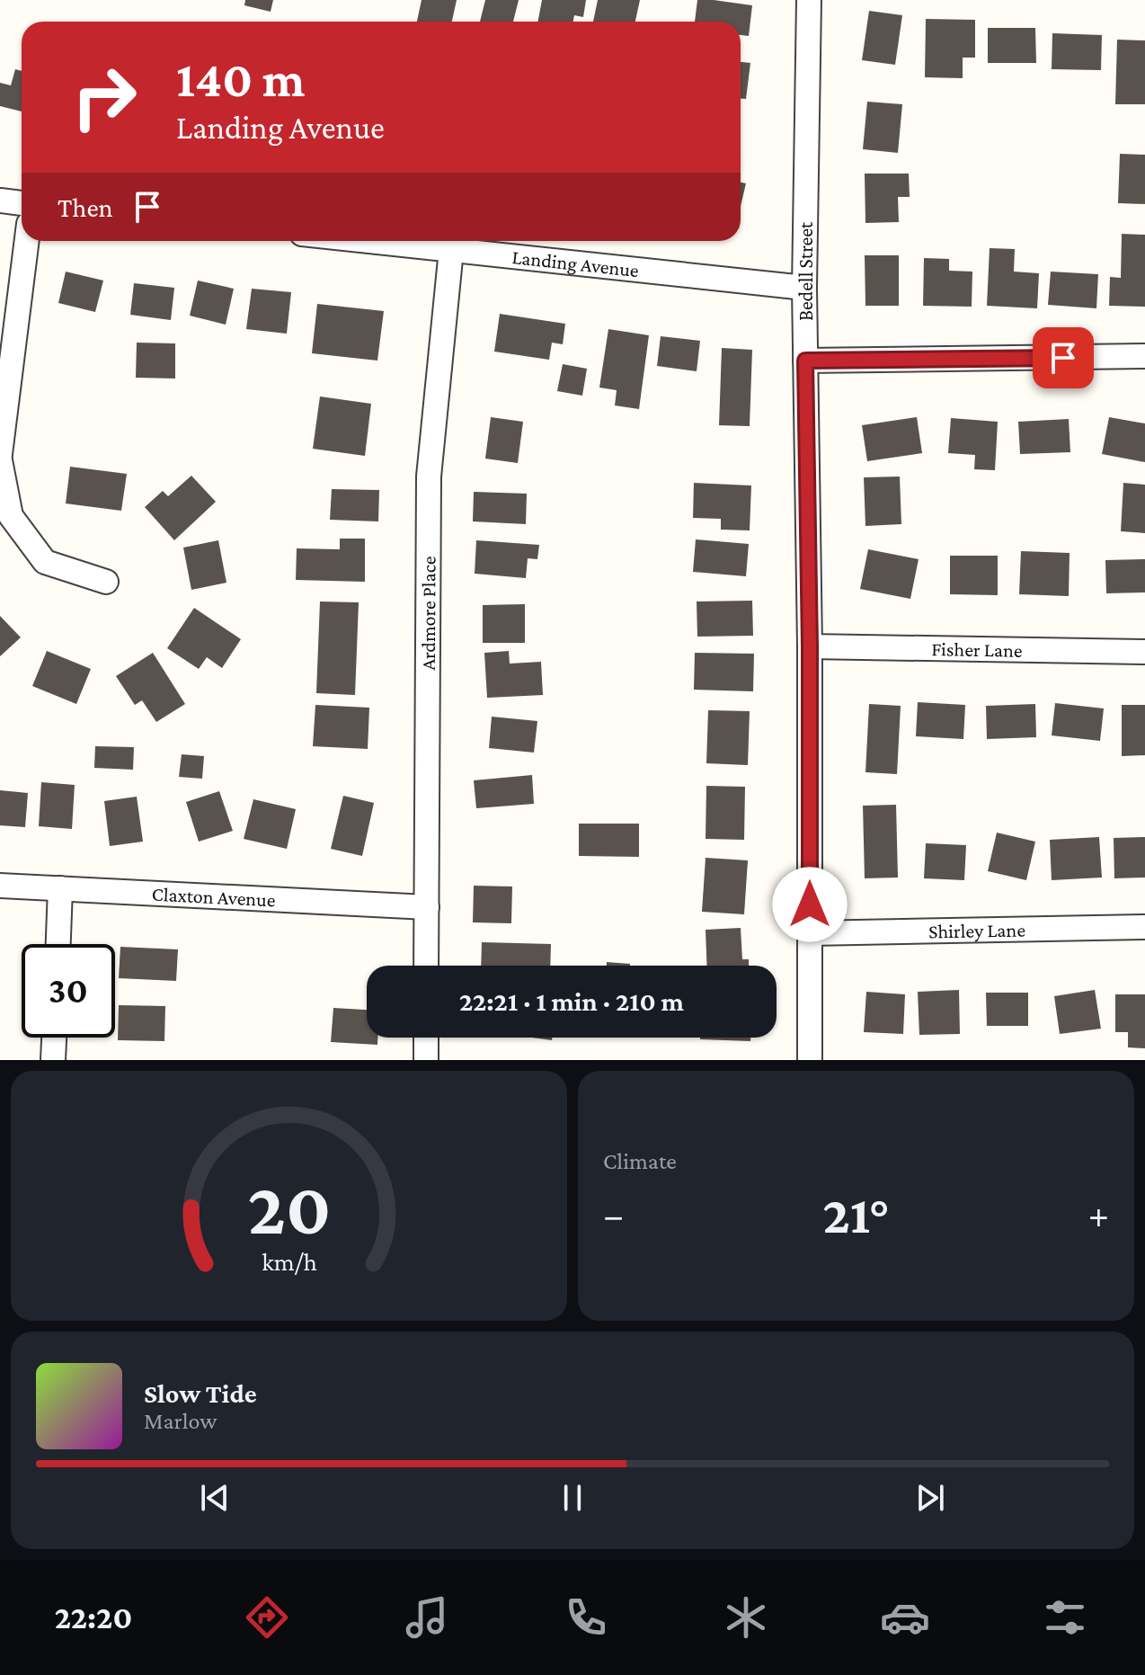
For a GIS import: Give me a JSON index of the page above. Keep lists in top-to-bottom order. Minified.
{"streets":{"street":["Landing Avenue","Bedell Street","Ardmore Place","Fisher Lane","Claxton Avenue","Shirley Lane"]},"crossings":[["Landing Avenue","Bedell Street"],["Landing Avenue","Ardmore Place"],["Bedell Street","Fisher Lane"],["Bedell Street","Shirley Lane"],["Ardmore Place","Claxton Avenue"]],"page":{"turn":["140 m","Landing Avenue"],"then":"Then","limit":"30","trip":"22:21 · 1 min · 210 m","tile":"Climate","heat":["−","21°","+"],"song":["Slow Tide","Marlow"],"tabs":"22:20","gauge":["20","km/h"]}}
